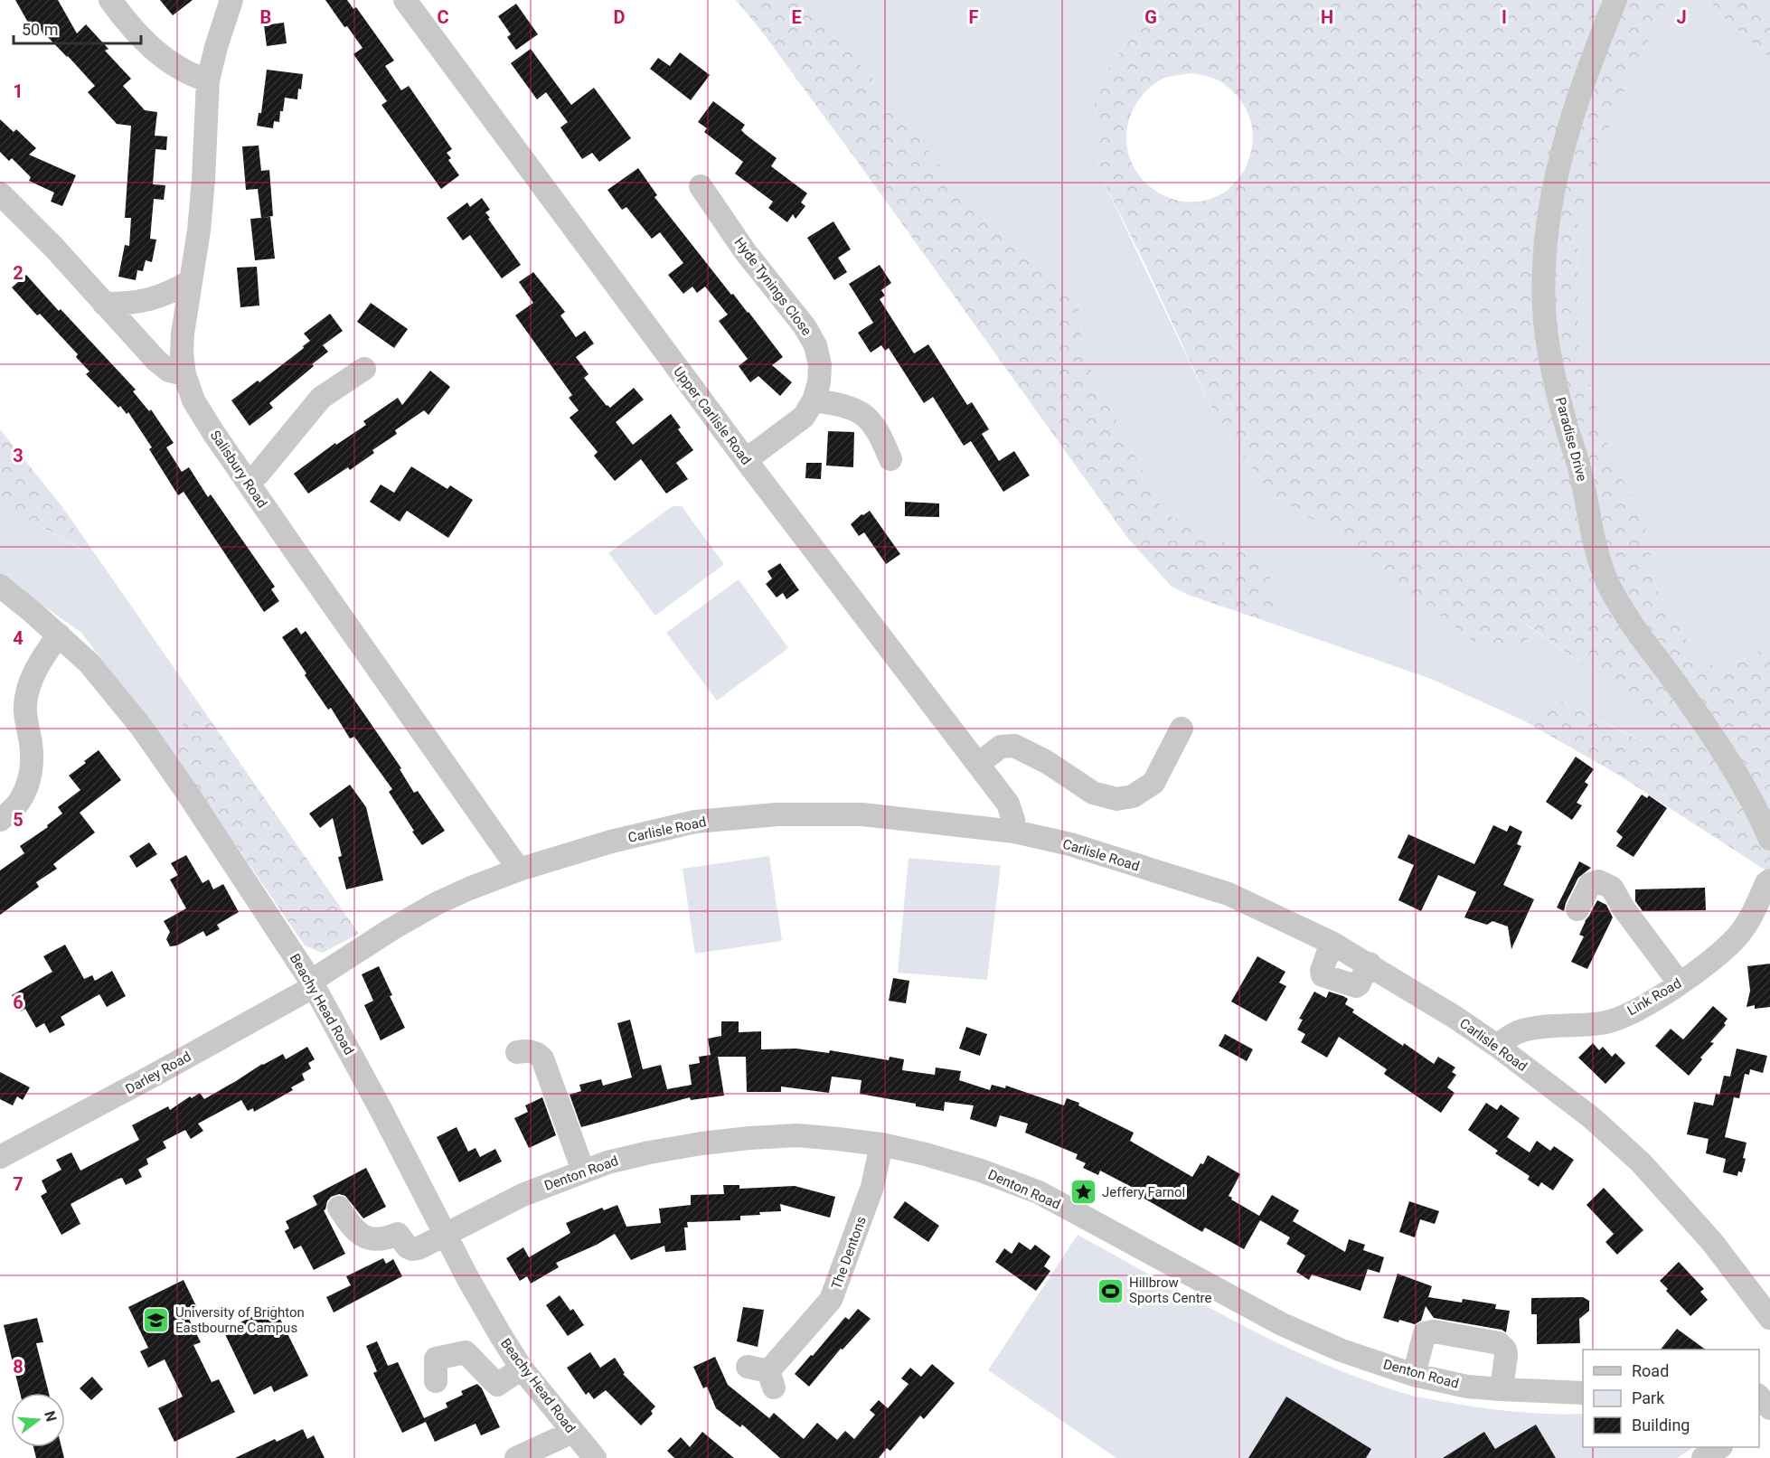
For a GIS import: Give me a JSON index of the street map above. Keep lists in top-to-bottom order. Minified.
{"streets":{"street":["Hyde Tynings Close","Upper Carlisle Road","Paradise Drive","Salisbury Road","Carlisle Road","Link Road","Beachy Head Road","Darley Road","Denton Road","The Dentons"]},"crossings":[["Hyde Tynings Close","Upper Carlisle Road"],["Upper Carlisle Road","Carlisle Road"],["Salisbury Road","Carlisle Road"],["Carlisle Road","Link Road"],["Carlisle Road","Beachy Head Road"],["Carlisle Road","Darley Road"],["Beachy Head Road","Darley Road"],["Beachy Head Road","Denton Road"],["Denton Road","The Dentons"]],"places":{"place":["Jeffery Farnol"],"sports":["Hillbrow Sports Centre"],"school or university":["University of Brighton Eastbourne Campus"]},"legend":["Road","Park","Building"],"scale_bar":"50 m","north":"right","grid":{"columns":["B","C","D","E","F","G","H","I","J"],"rows":["1","2","3","4","5","6","7","8"]}}
